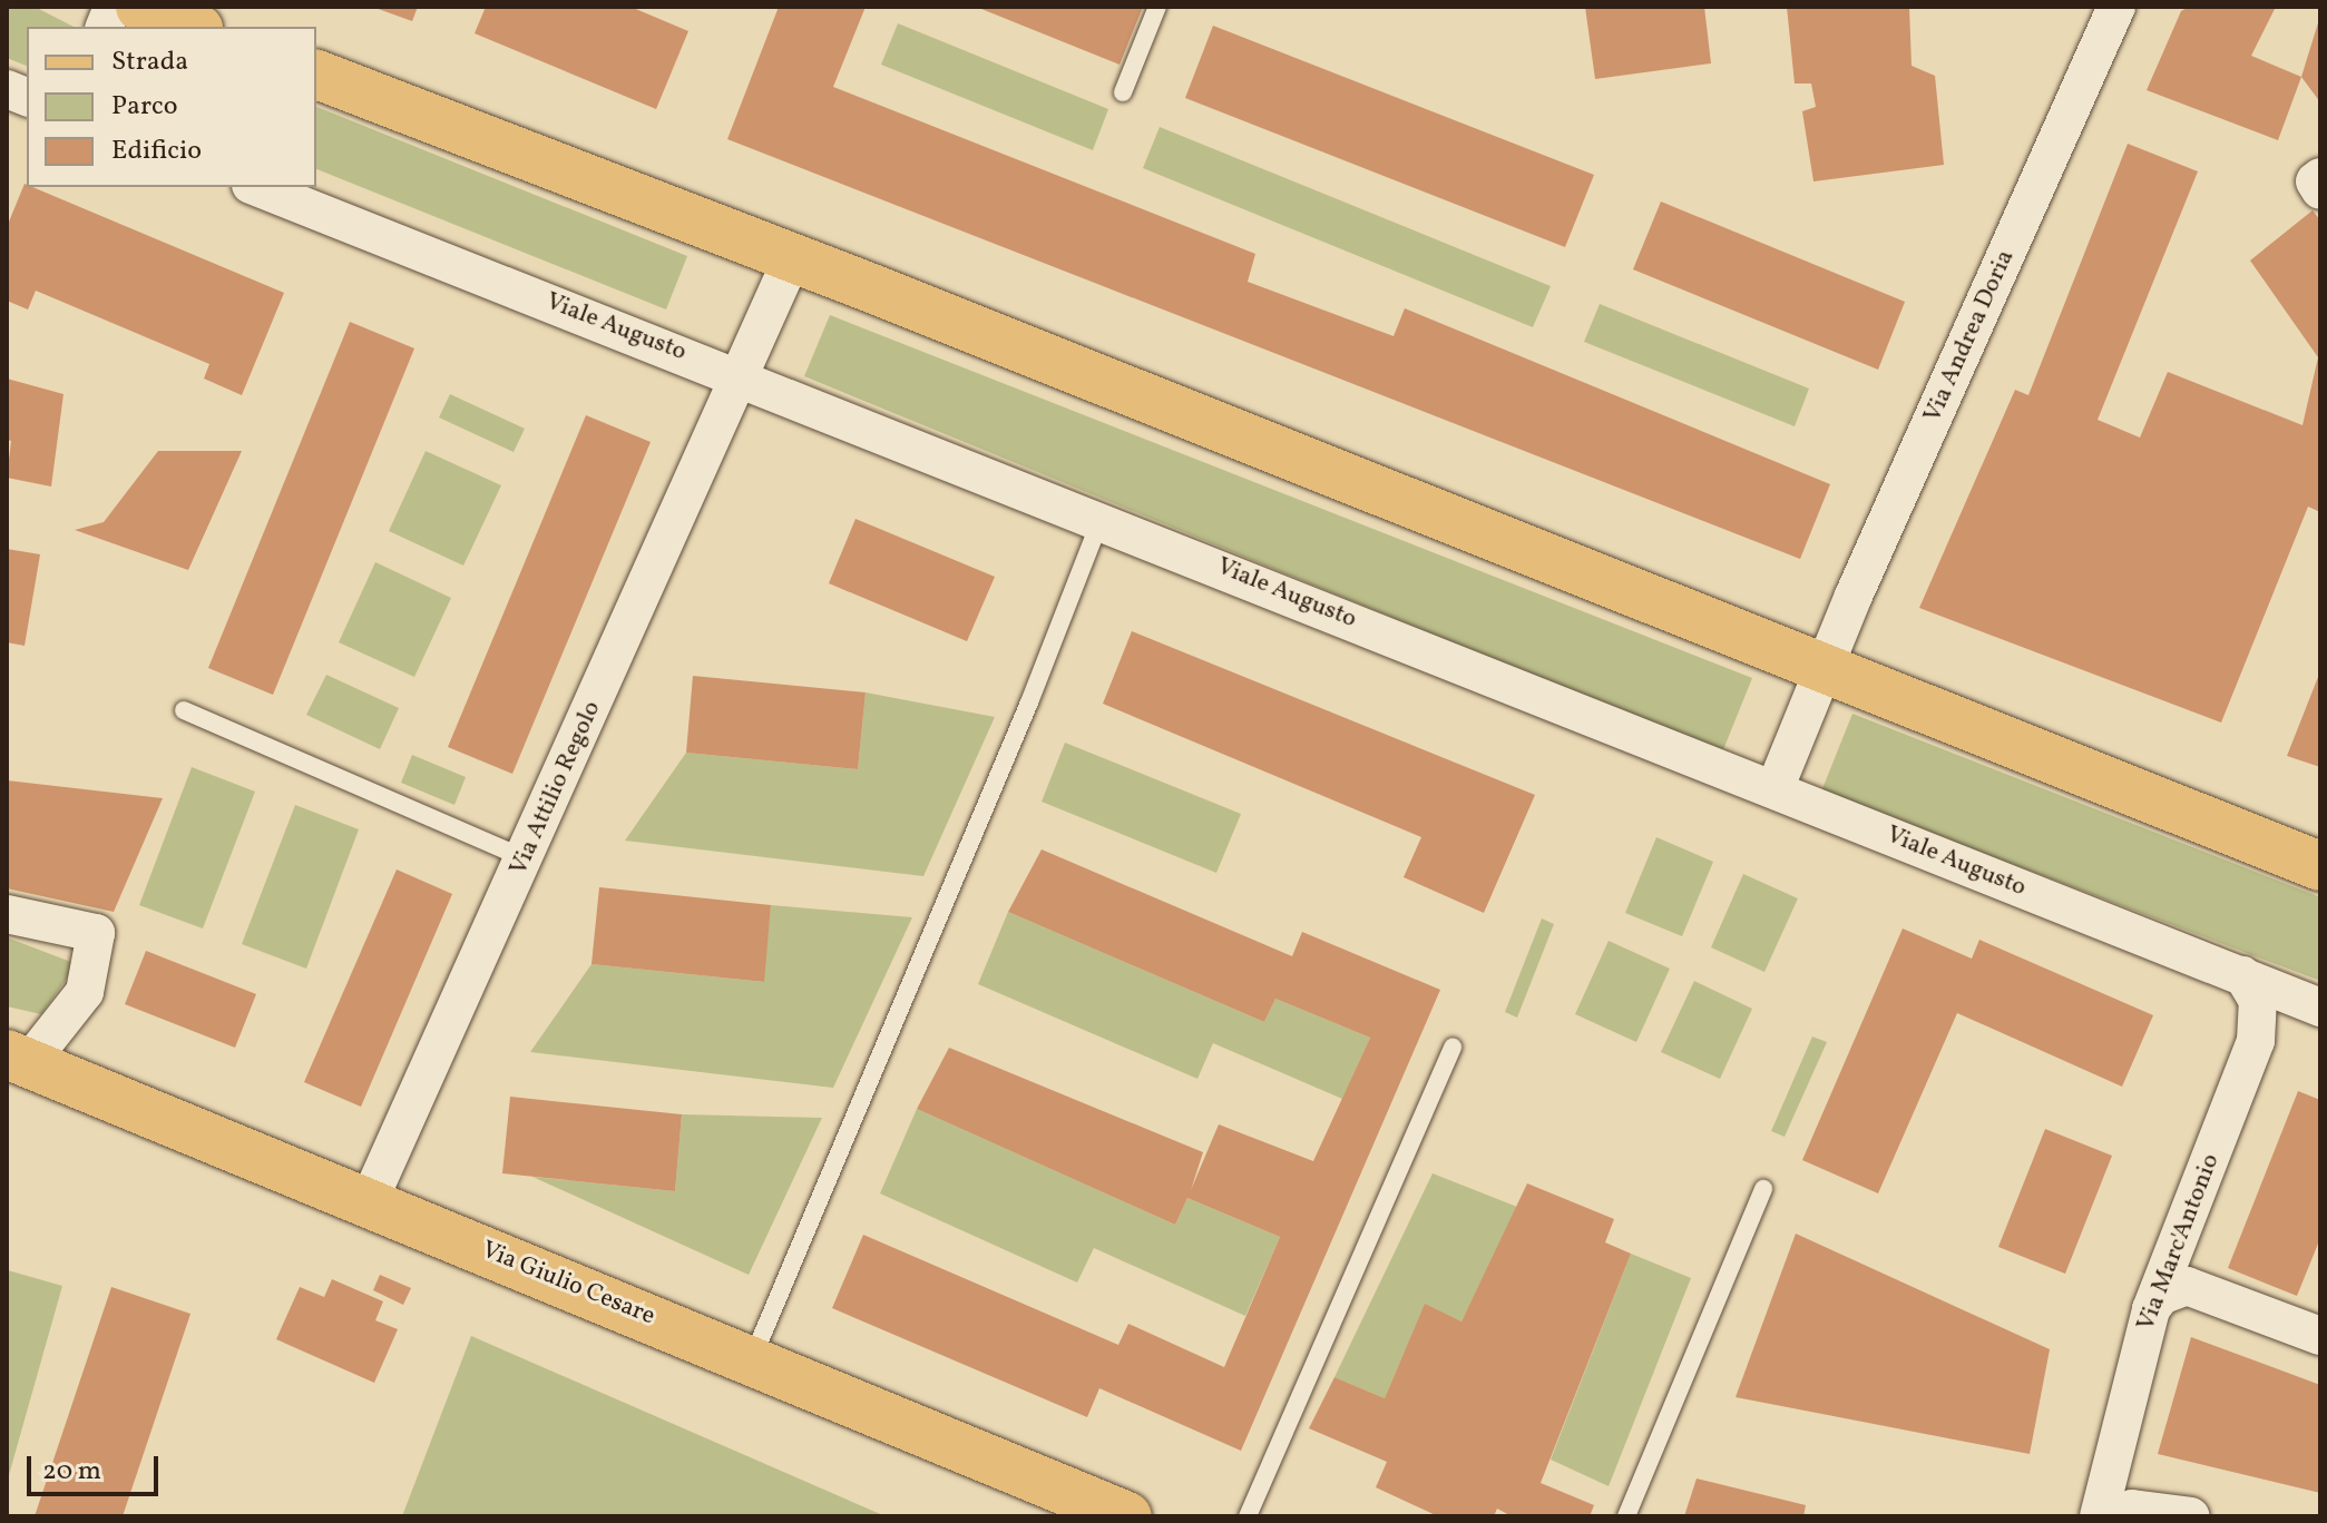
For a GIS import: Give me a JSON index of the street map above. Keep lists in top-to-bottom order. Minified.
{"streets":{"main road":["Via Giulio Cesare"],"street":["Viale Augusto","Via Andrea Doria","Via Attilio Regolo","Via Marc'Antonio"]},"crossings":[["Viale Augusto","Via Andrea Doria"],["Viale Augusto","Via Attilio Regolo"],["Viale Augusto","Via Marc'Antonio"],["Via Attilio Regolo","Via Giulio Cesare"]],"legend":["Strada","Parco","Edificio"],"scale_bar":"20 m"}
